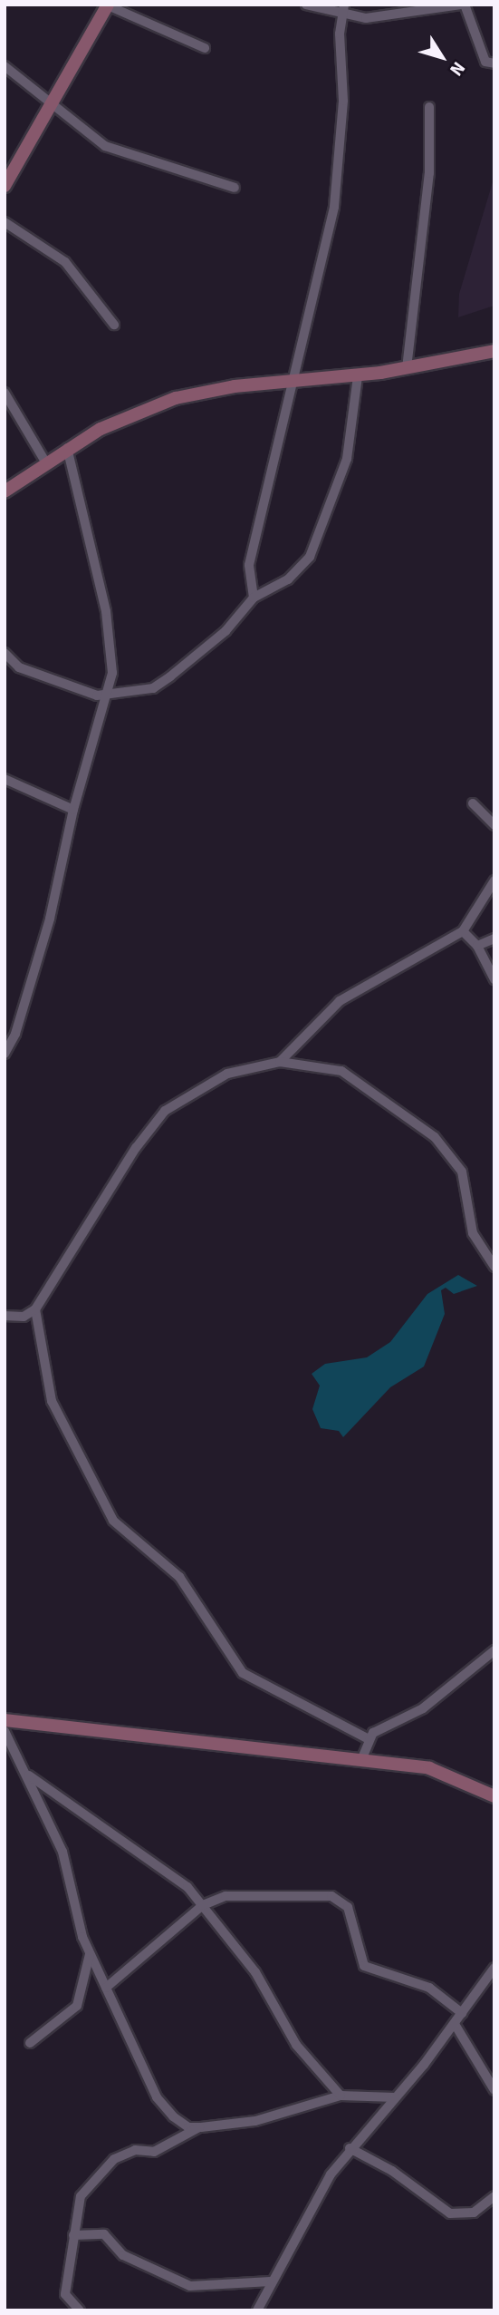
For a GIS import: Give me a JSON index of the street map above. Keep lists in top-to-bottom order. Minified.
{"north":"bottom right"}
